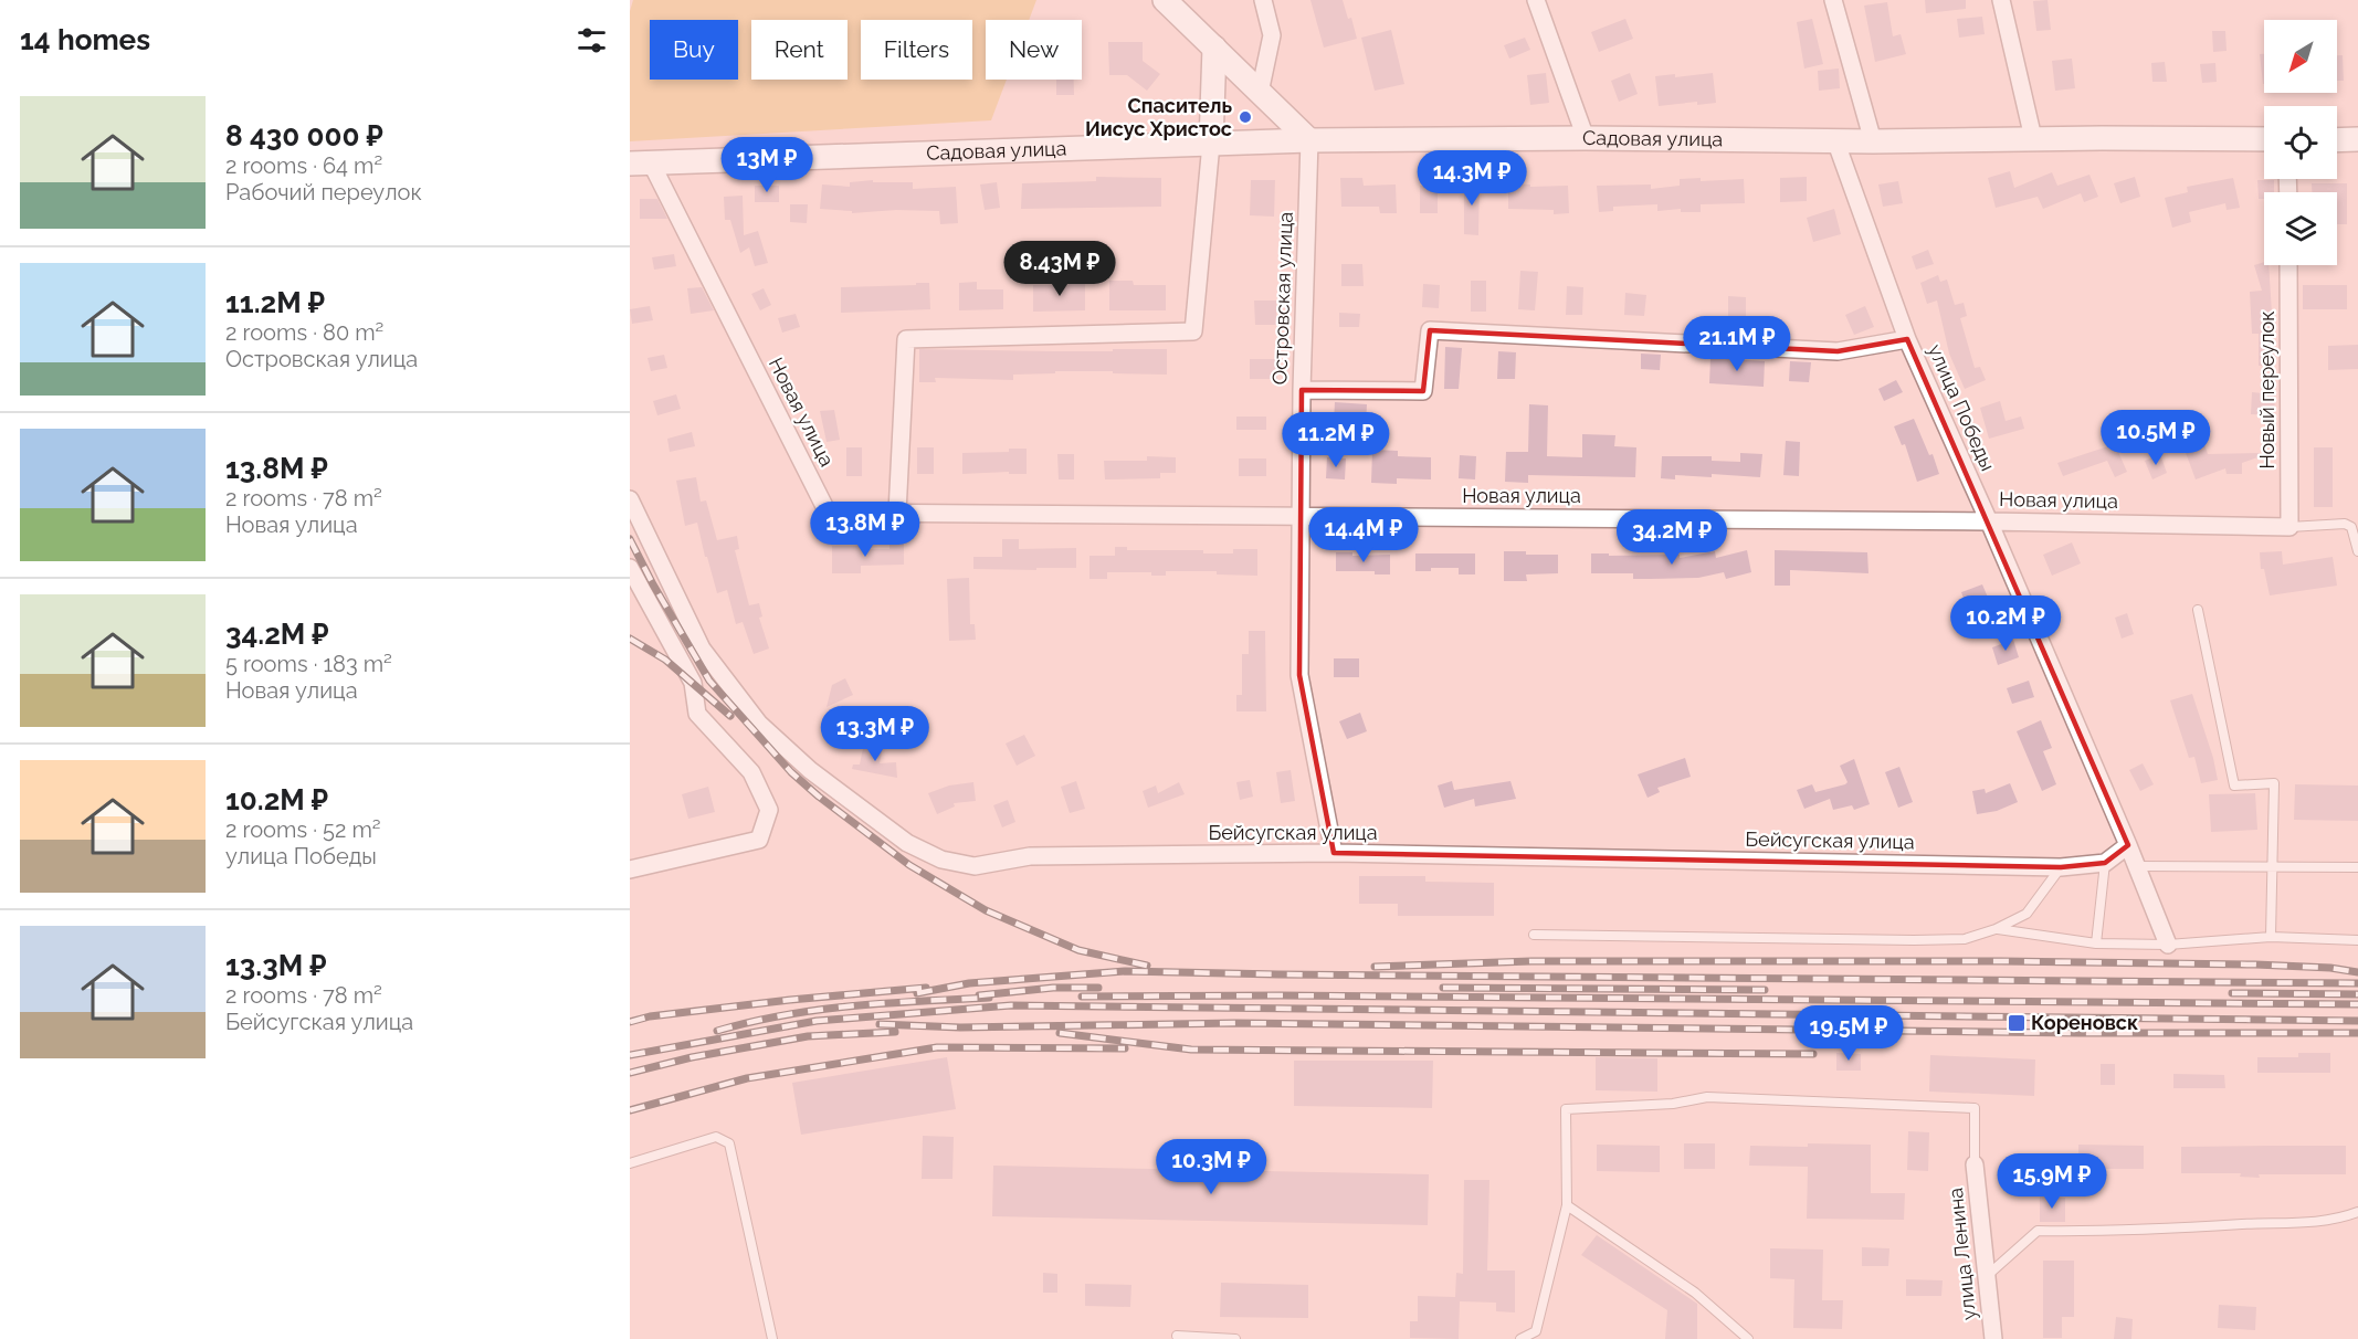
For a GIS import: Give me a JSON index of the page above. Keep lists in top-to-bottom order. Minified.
{"streets":{"street":["Садовая улица","Островская улица","Новый переулок","улица Победы","Новая улица","Бейсугская улица","улица Ленина"]},"crossings":[["Садовая улица","Островская улица"],["Садовая улица","улица Победы"],["Садовая улица","Новая улица"],["Островская улица","Новая улица"],["Островская улица","Бейсугская улица"],["Новый переулок","Новая улица"],["улица Победы","Новая улица"]],"places":{"other":["Спаситель Иисус Христос"],"transit":["Кореновск"]},"north":"bottom left","page":{"heading":"14 homes","chip":["Buy","Rent","Filters","New"],"list":[{"name":"8 430 000 ₽","note":"2 rooms · 64 m² · Рабочий переулок"},{"name":"11.2M ₽","note":"2 rooms · 80 m² · Островская улица"},{"name":"13.8M ₽","note":"2 rooms · 78 m² · Новая улица"},{"name":"34.2M ₽","note":"5 rooms · 183 m² · Новая улица"},{"name":"10.2M ₽","note":"2 rooms · 52 m² · улица Победы"},{"name":"13.3M ₽","note":"2 rooms · 78 m² · Бейсугская улица"}],"price":["13M ₽","14.3M ₽","8.43M ₽","21.1M ₽","10.5M ₽","11.2M ₽","13.8M ₽","14.4M ₽","34.2M ₽","10.2M ₽","13.3M ₽","19.5M ₽","10.3M ₽","15.9M ₽"]}}
